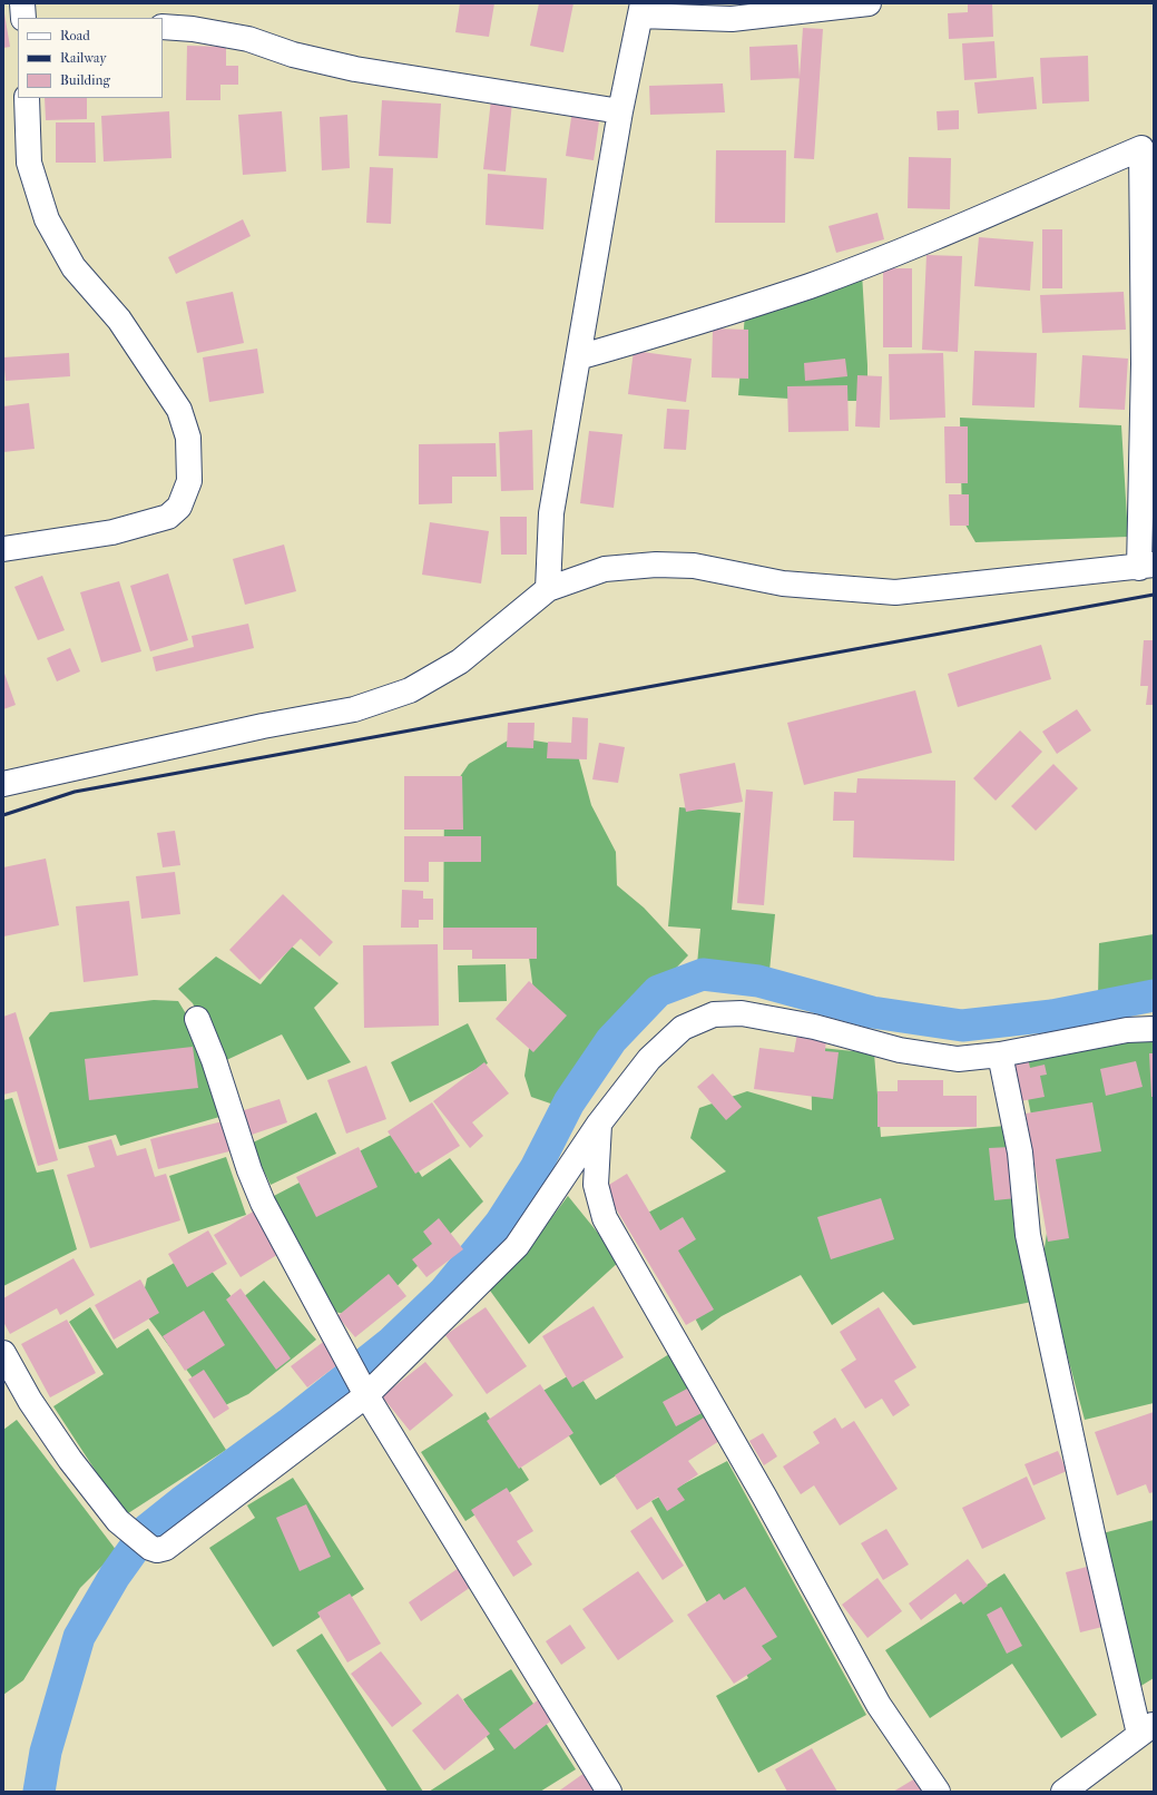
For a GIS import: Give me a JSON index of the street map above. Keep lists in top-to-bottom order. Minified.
{"legend":["Road","Railway","Building"]}
